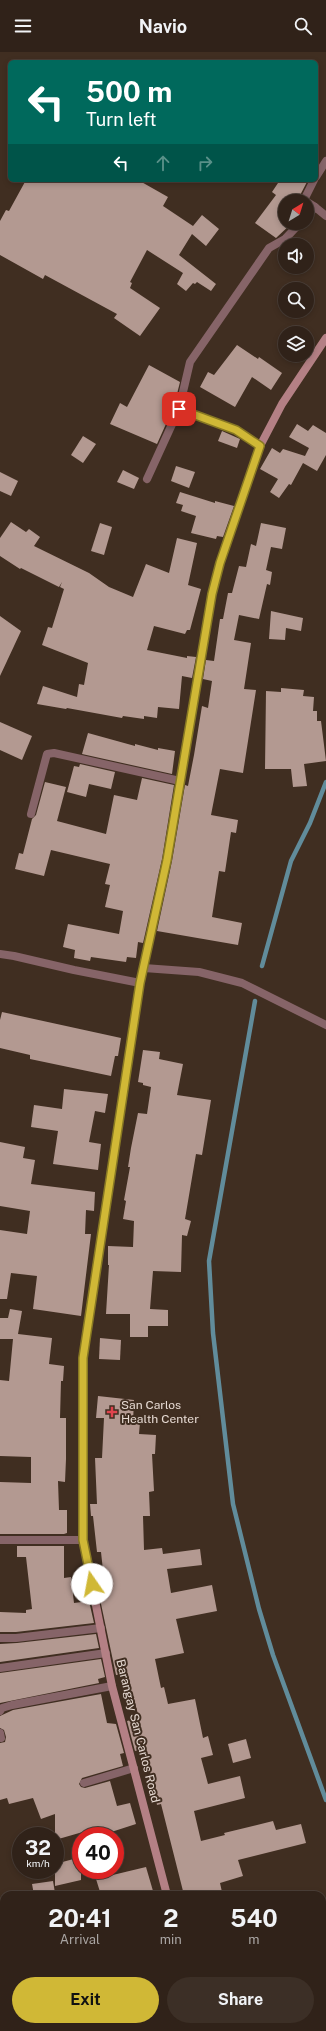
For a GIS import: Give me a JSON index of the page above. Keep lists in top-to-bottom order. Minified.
{"streets":{"street":["Barangay San Carlos Road"]},"places":{"health":["San Carlos Health Center"]},"north":"top right","page":{"header":"Navio","turn":["500 m","Turn left"],"speed":"32 km/h","limit":"40","eta":["20:41","Arrival","2","min","540","m"],"buttons":["Exit","Share"]}}
